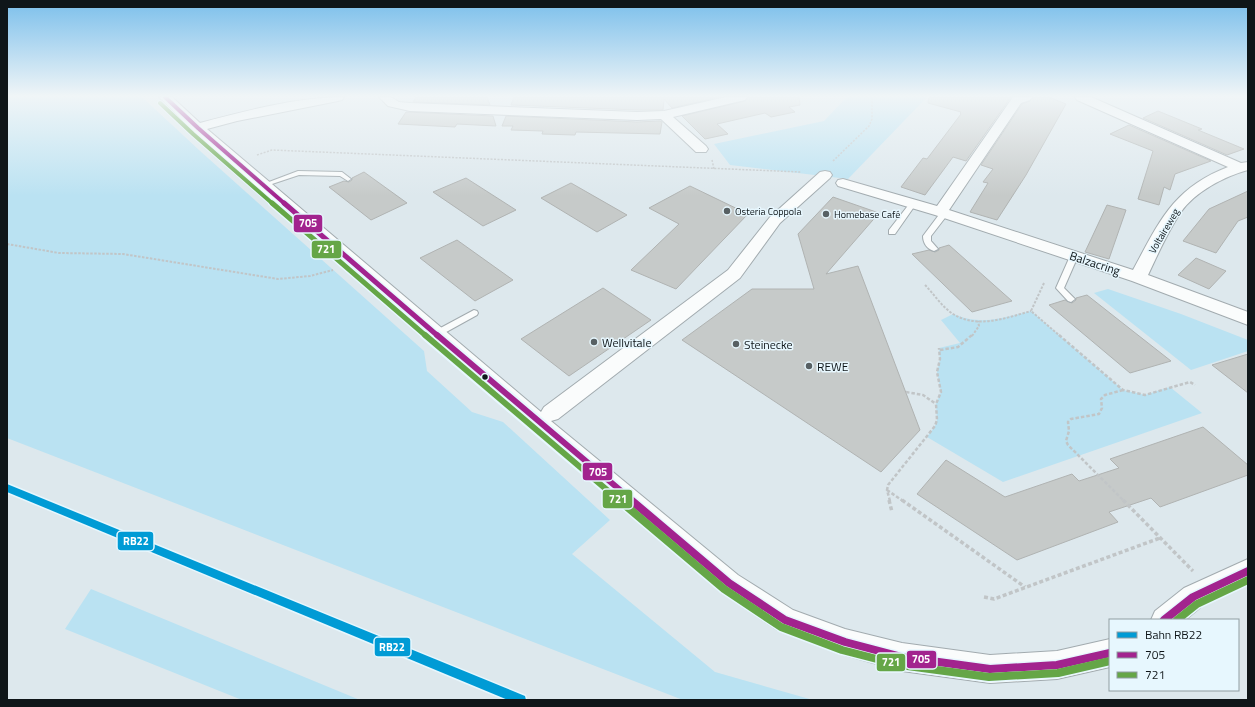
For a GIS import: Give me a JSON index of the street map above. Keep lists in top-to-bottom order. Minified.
{"streets":{"street":["Voltaireweg","Balzacring"]},"crossings":[["Voltaireweg","Balzacring"]],"places":["Osteria Coppola","Homebase Café","Wellvitale","Steinecke","REWE"],"lines":["transit line 705","transit line 721","rail line RB22"],"legend":["Bahn RB22","705","721"]}
